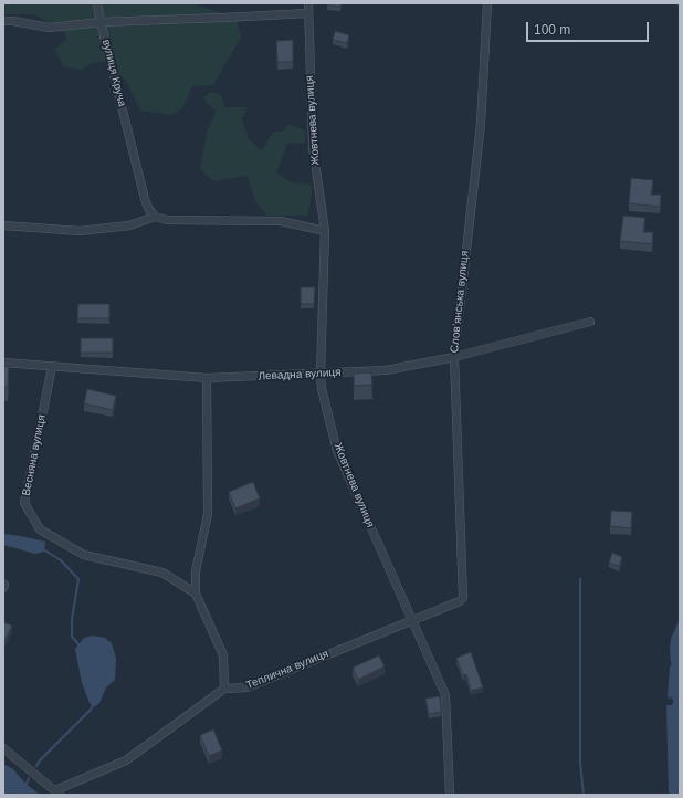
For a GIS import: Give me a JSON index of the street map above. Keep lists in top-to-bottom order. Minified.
{"streets":{"street":["вулиця Круча","Жовтнева вулиця","Словʼянська вулиця","Левадна вулиця","Весняна вулиця","Теплична вулиця"]},"crossings":[["Жовтнева вулиця","Левадна вулиця"],["Жовтнева вулиця","Теплична вулиця"],["Словʼянська вулиця","Левадна вулиця"],["Словʼянська вулиця","Теплична вулиця"],["Левадна вулиця","Весняна вулиця"]],"scale_bar":"100 m"}
